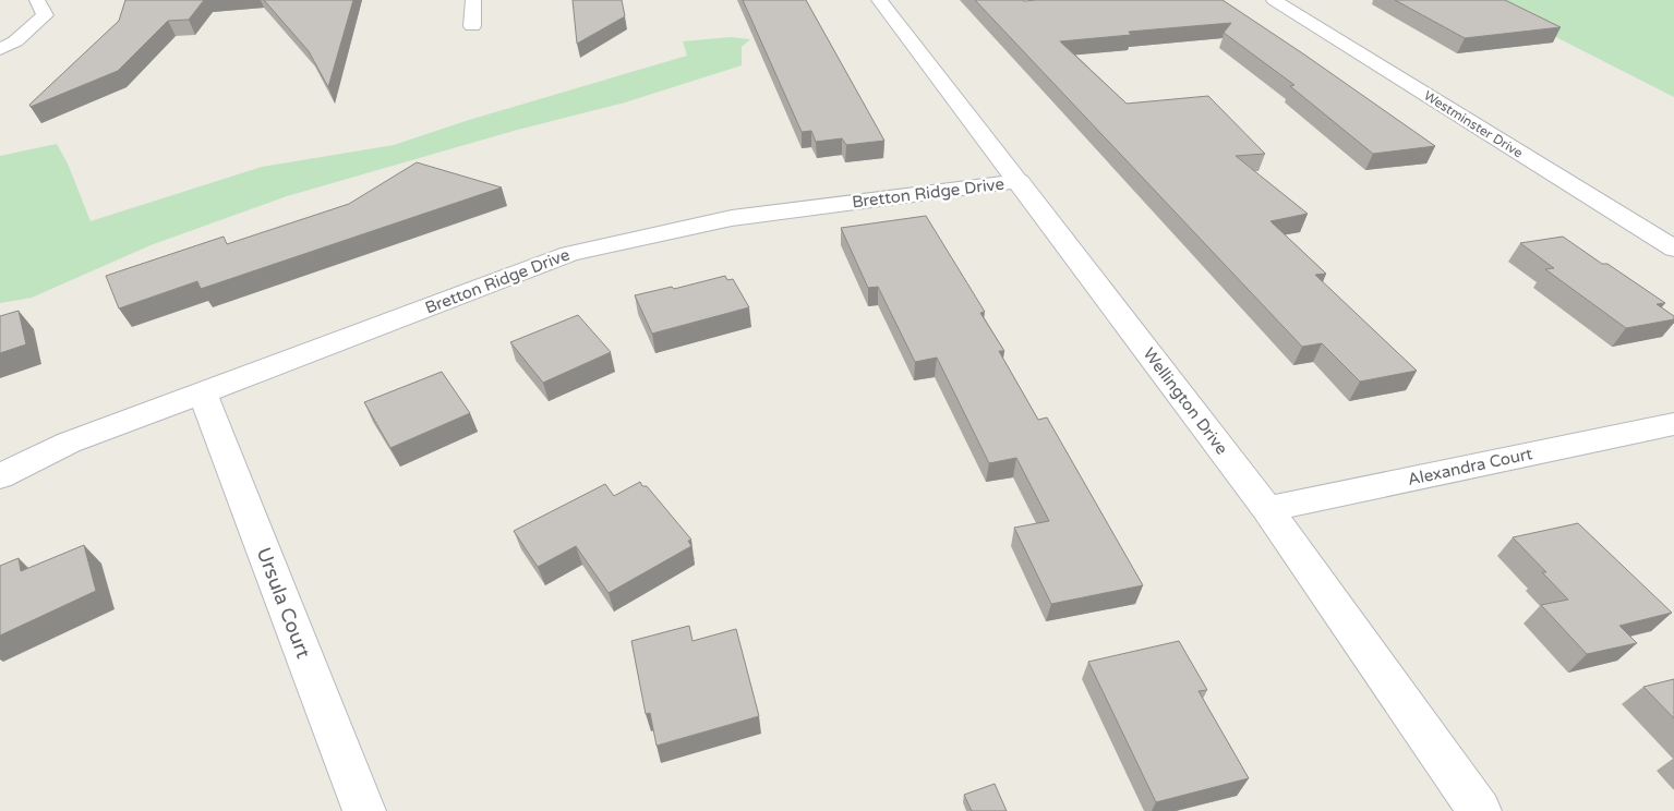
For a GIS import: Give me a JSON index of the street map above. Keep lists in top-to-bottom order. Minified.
{"streets":{"street":["Westminster Drive","Bretton Ridge Drive","Wellington Drive","Alexandra Court","Ursula Court"]},"crossings":[["Bretton Ridge Drive","Wellington Drive"],["Bretton Ridge Drive","Ursula Court"],["Wellington Drive","Alexandra Court"]]}
